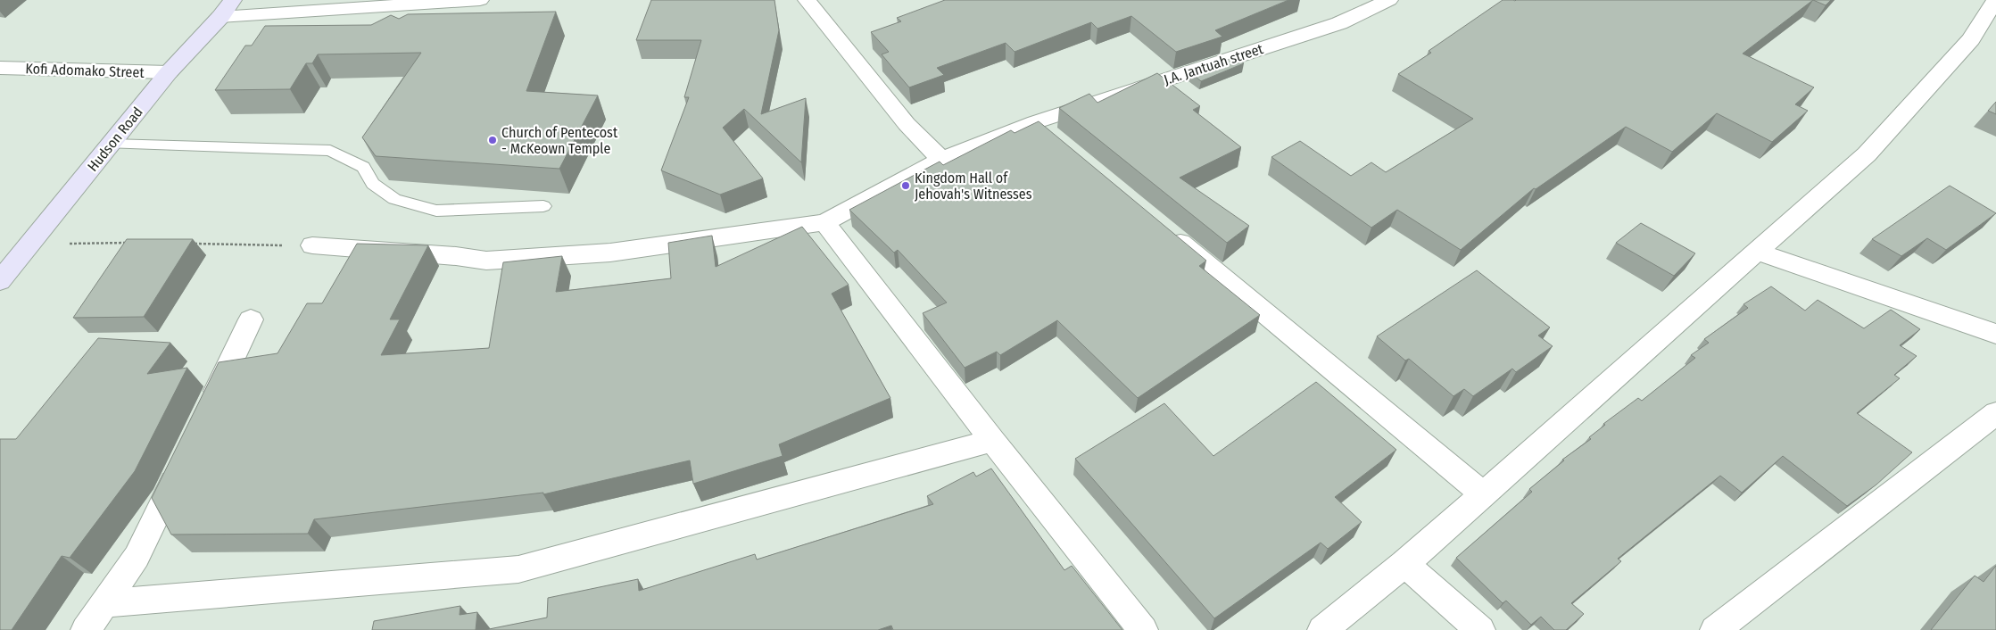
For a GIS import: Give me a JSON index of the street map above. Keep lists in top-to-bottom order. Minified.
{"streets":{"street":["J.A. Jantuah street","Kofi Adomako Street","Hudson Road"]},"crossings":[["Kofi Adomako Street","Hudson Road"]],"places":["Church of Pentecost - McKeown Temple","Kingdom Hall of Jehovah's Witnesses"]}
